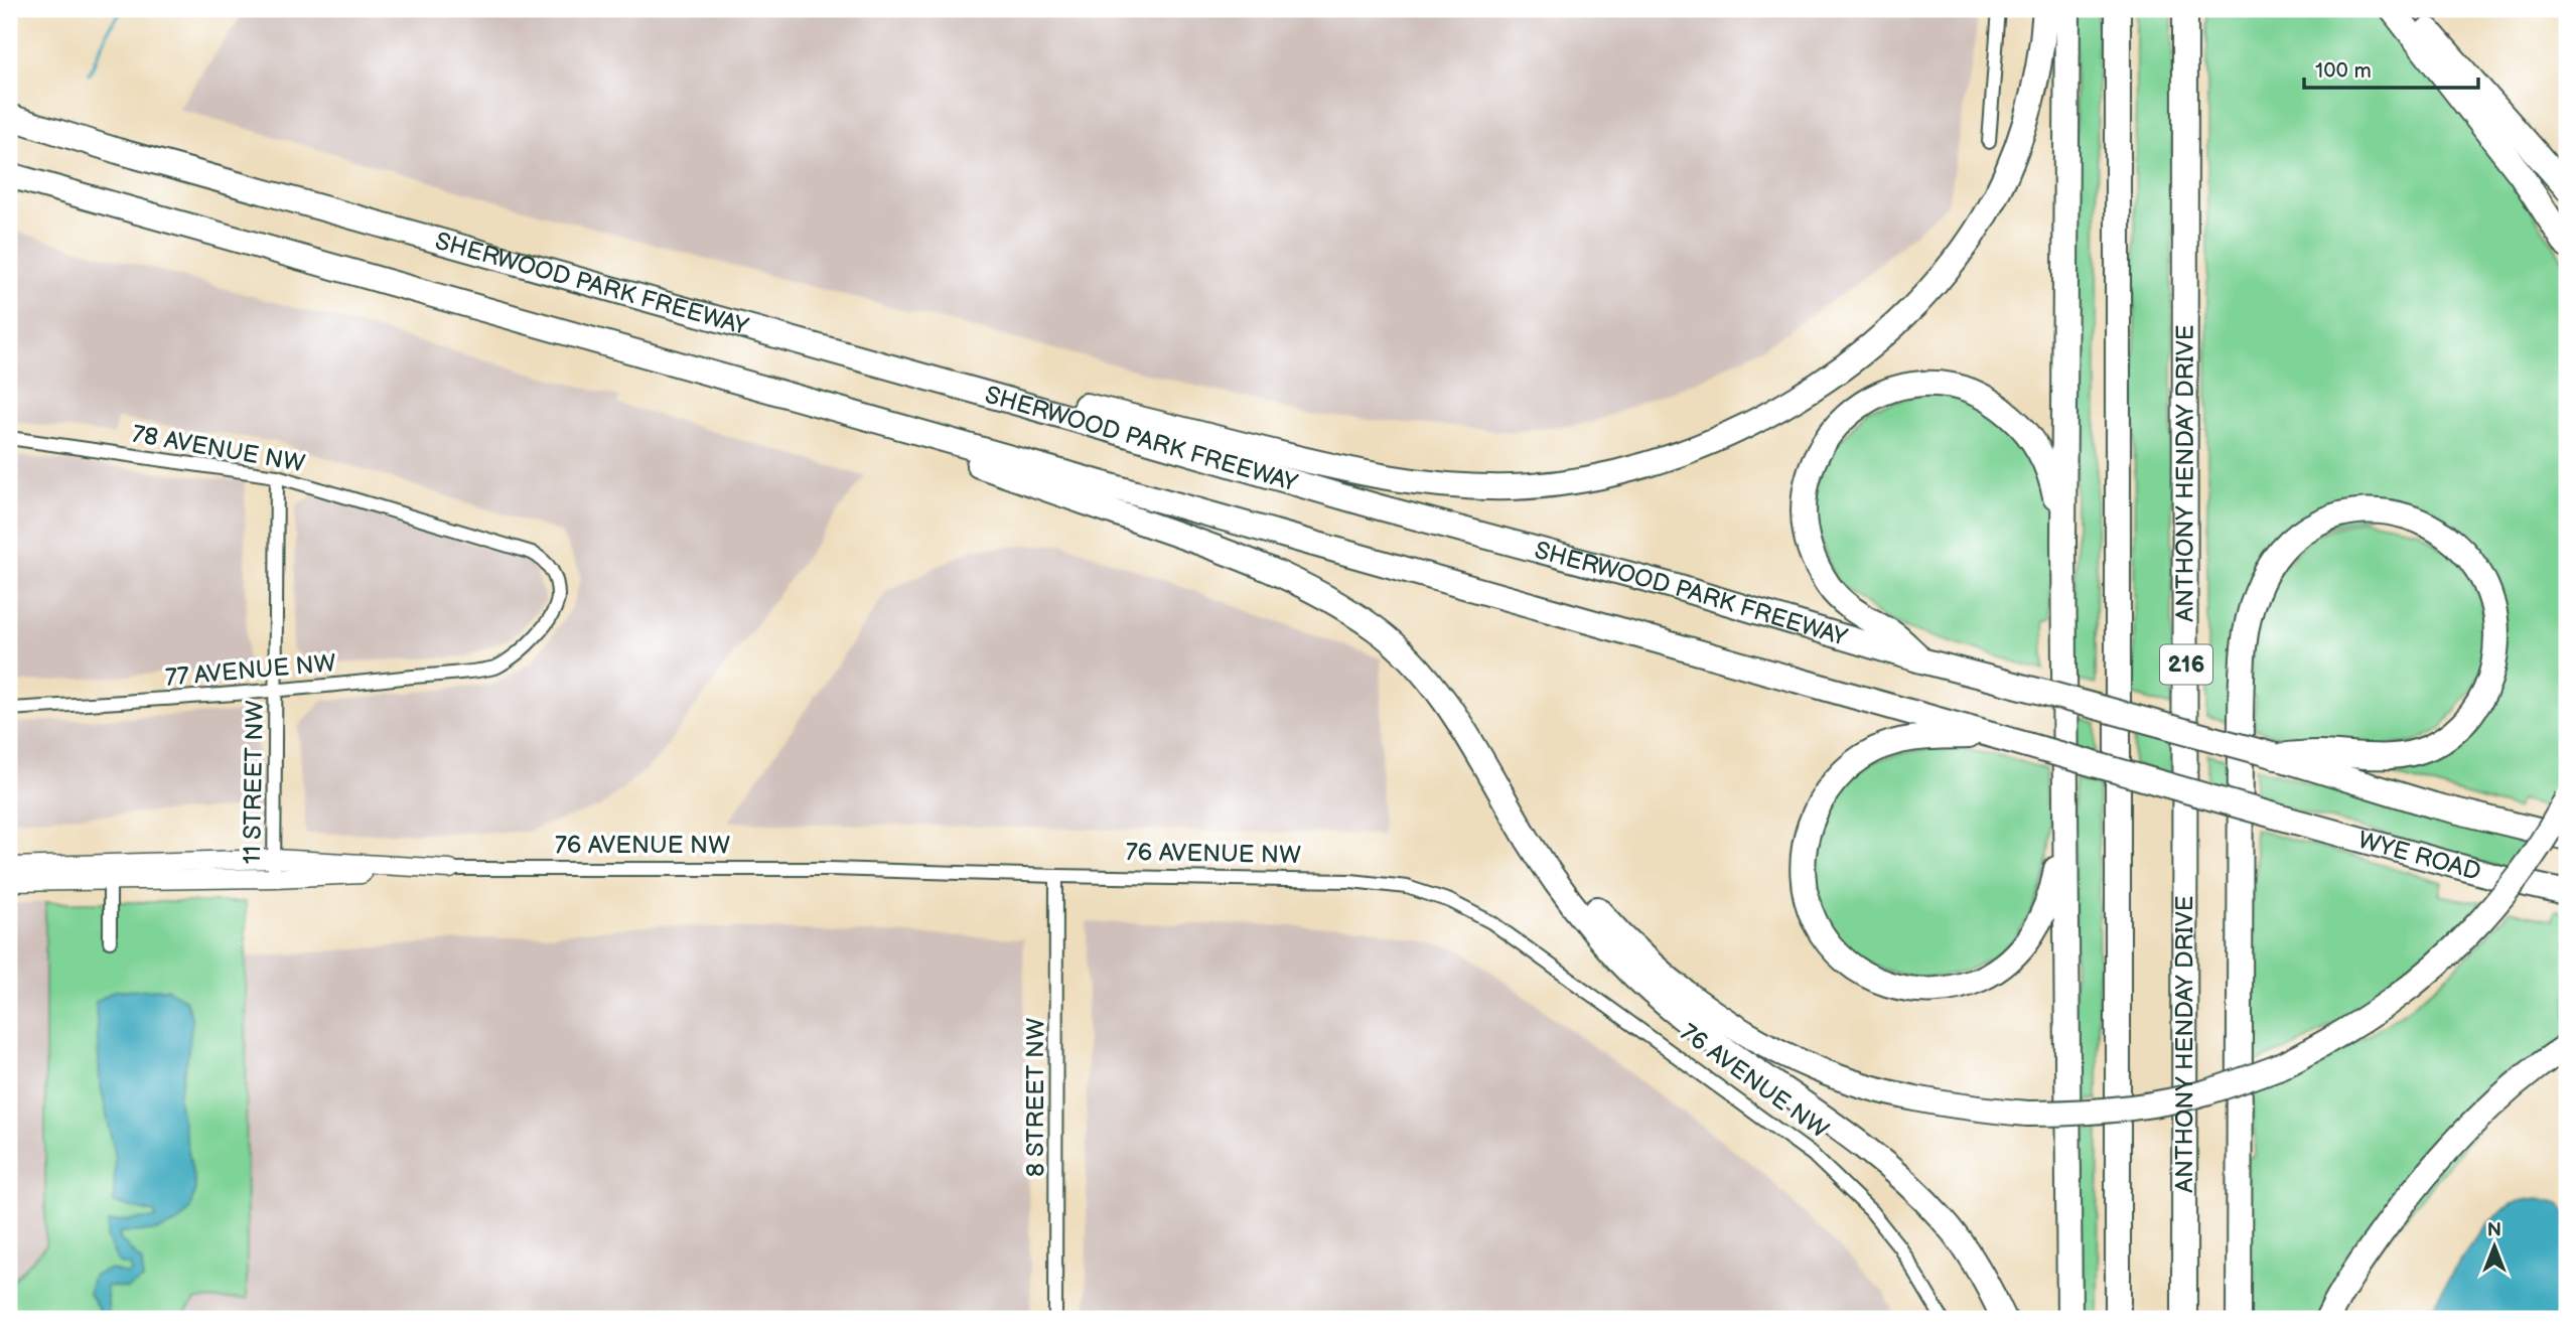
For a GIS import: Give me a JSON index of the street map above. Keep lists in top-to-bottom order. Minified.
{"streets":{"highway":["SHERWOOD PARK FREEWAY","ANTHONY HENDAY DRIVE","216","WYE ROAD"],"street":["78 AVENUE NW","77 AVENUE NW","11 STREET NW","76 AVENUE NW","8 STREET NW"]},"crossings":[["78 AVENUE NW","77 AVENUE NW"],["78 AVENUE NW","11 STREET NW"],["77 AVENUE NW","11 STREET NW"],["11 STREET NW","76 AVENUE NW"],["76 AVENUE NW","8 STREET NW"]],"scale_bar":"100 m","north":"top"}
